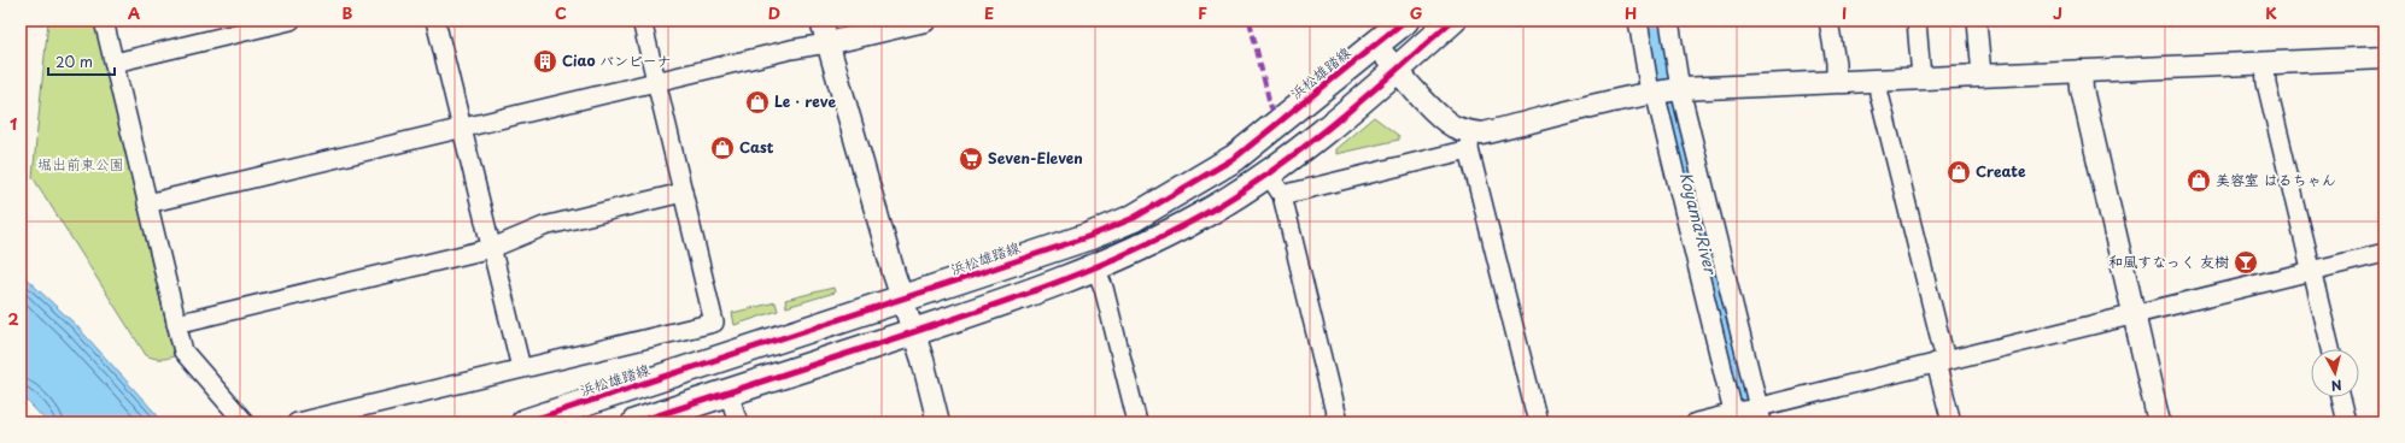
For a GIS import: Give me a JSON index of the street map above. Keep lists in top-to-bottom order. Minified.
{"streets":{"main road":["浜松雄踏線"]},"water":["Koyama River"],"parks":["堀出前東公園"],"places":{"building":["Ciao バンビーナ"],"shop":["Le・reve","Cast","Create","美容室 はるちゃん"],"supermarket":["Seven-Eleven"],"bar":["和風すなっく 友樹"]},"scale_bar":"20 m","north":"bottom","grid":{"columns":["A","B","C","D","E","F","G","H","I","J","K"],"rows":["1","2"]}}
